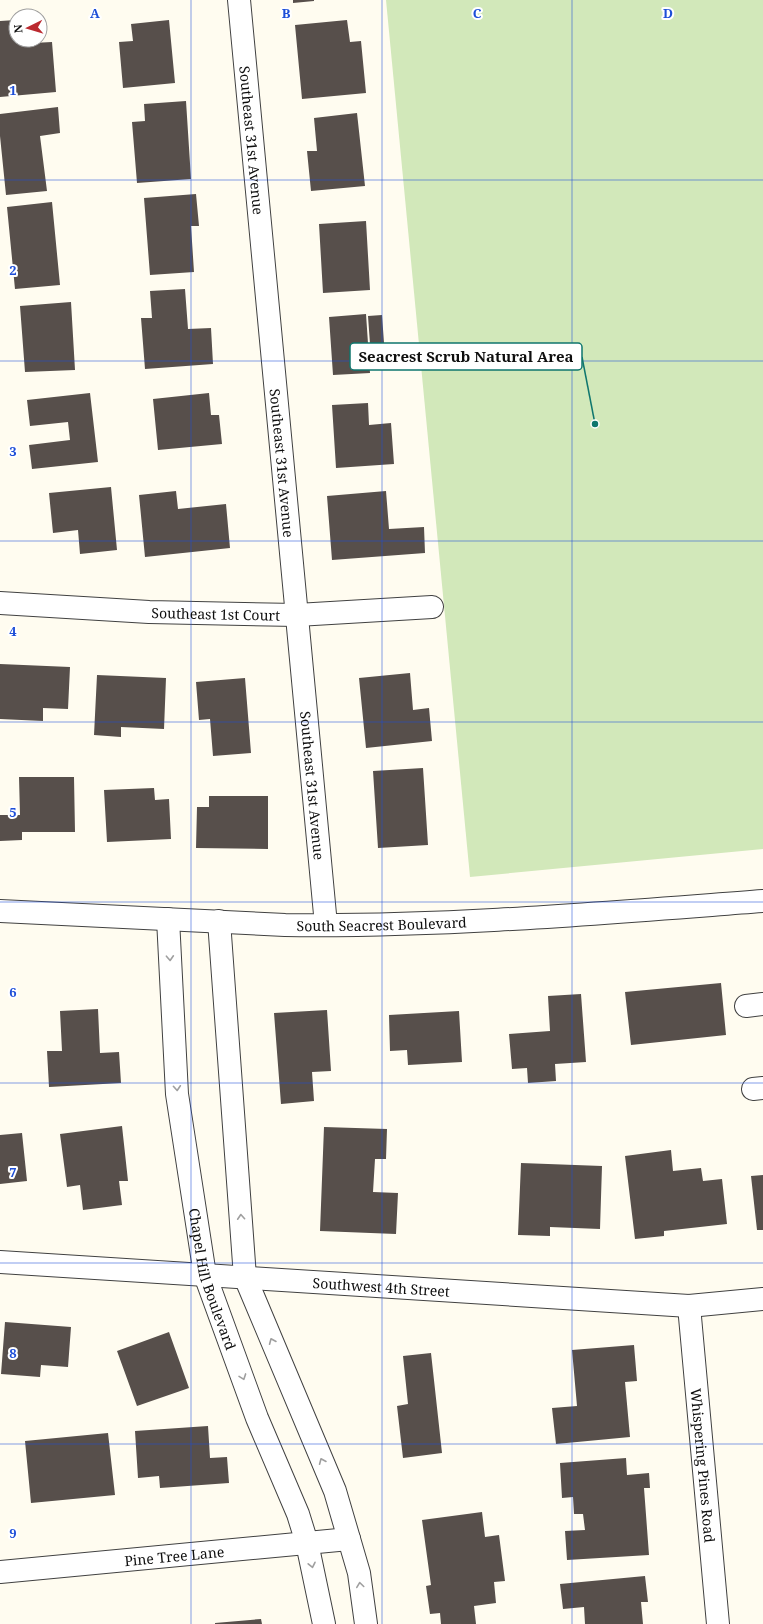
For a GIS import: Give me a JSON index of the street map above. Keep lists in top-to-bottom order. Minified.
{"streets":{"street":["Southeast 31st Avenue","Southeast 1st Court","South Seacrest Boulevard","Chapel Hill Boulevard","Southwest 4th Street","Whispering Pines Road","Pine Tree Lane"]},"crossings":[["Southeast 31st Avenue","Southeast 1st Court"],["Southeast 31st Avenue","South Seacrest Boulevard"],["South Seacrest Boulevard","Chapel Hill Boulevard"],["Chapel Hill Boulevard","Southwest 4th Street"],["Chapel Hill Boulevard","Pine Tree Lane"],["Southwest 4th Street","Whispering Pines Road"]],"places":["Seacrest Scrub Natural Area"],"north":"left","grid":{"columns":["A","B","C","D"],"rows":["1","2","3","4","5","6","7","8","9"]}}
